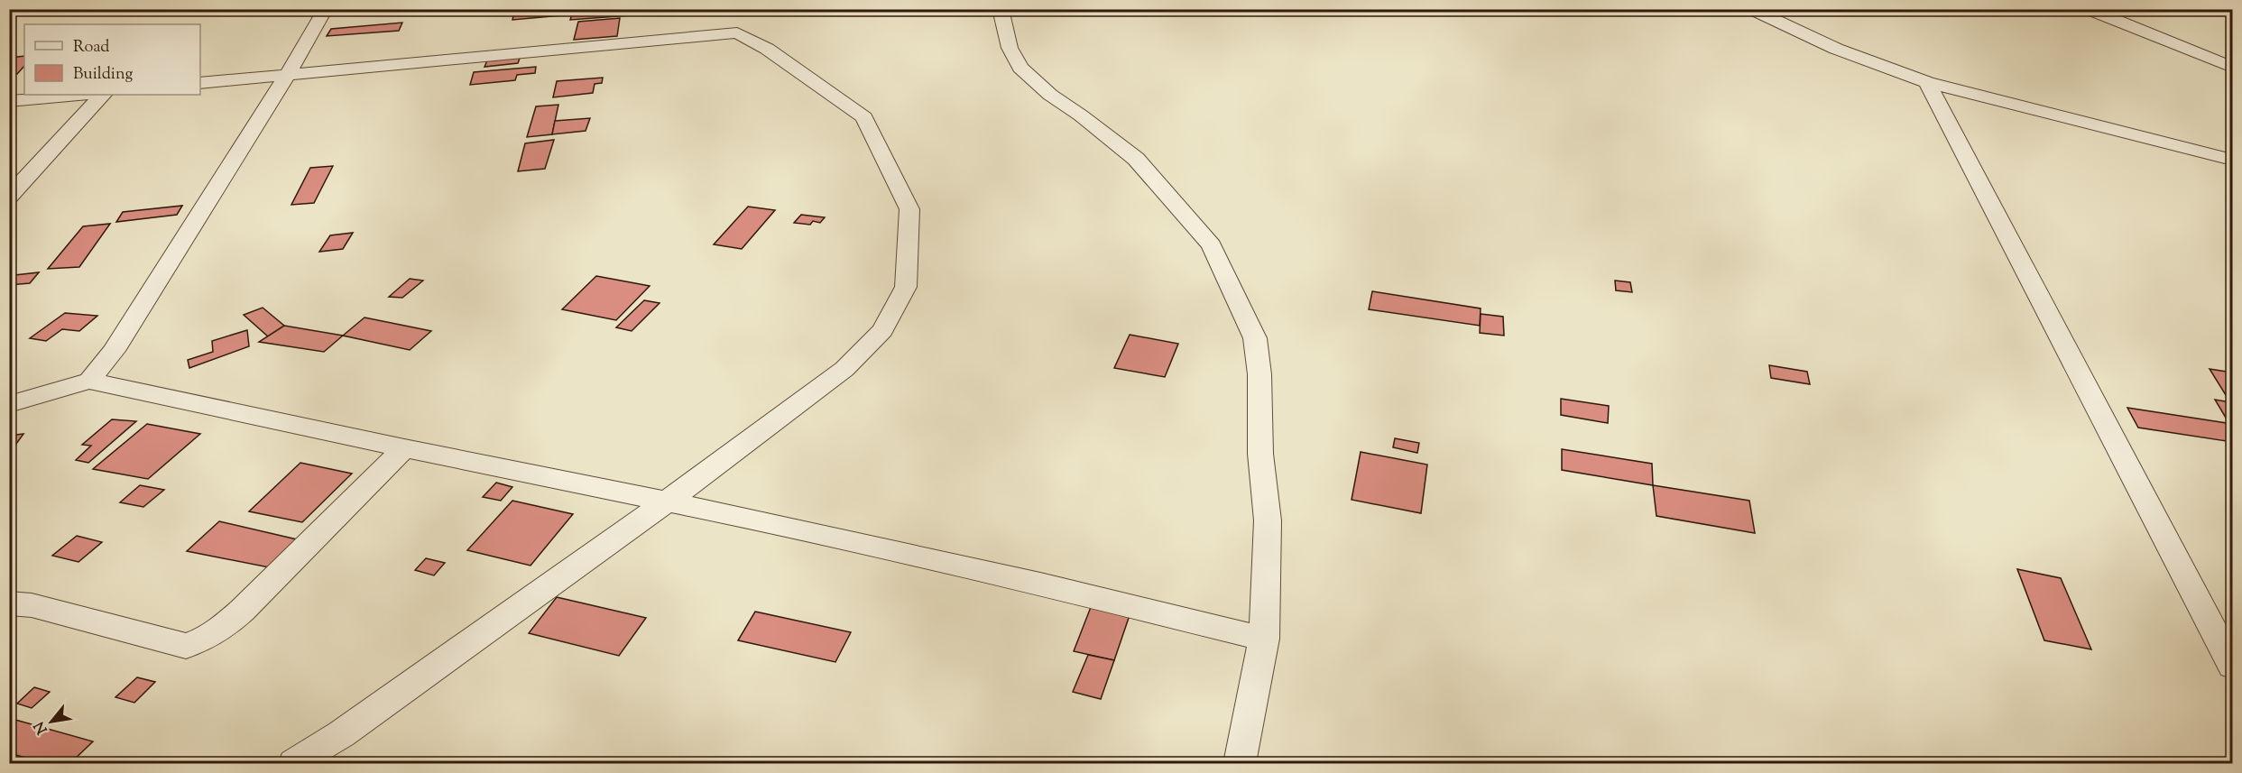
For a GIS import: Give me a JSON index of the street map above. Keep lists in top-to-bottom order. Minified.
{"legend":["Road","Building"],"north":"bottom left"}
